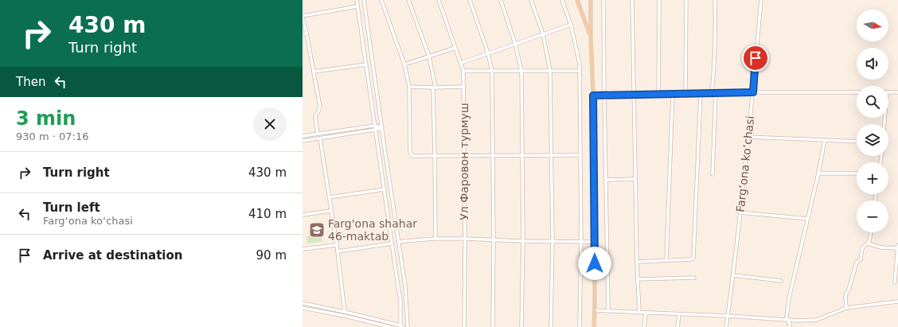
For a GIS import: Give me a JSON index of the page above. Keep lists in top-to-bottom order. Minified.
{"streets":{"street":["Ул Фаровон турмуш","Fargʻona koʻchasi"]},"places":{"school or university":["Farg'ona shahar 46-maktab"]},"north":"right","page":{"turn":["430 m","Turn right"],"map_buttons":["+","−"],"then":"Then","heading":["3 min","930 m · 07:16"],"list":[{"name":"Turn right","value":"430 m"},{"name":"Turn left","note":"Fargʻona koʻchasi","value":"410 m"},{"name":"Arrive at destination","value":"90 m"}]}}
